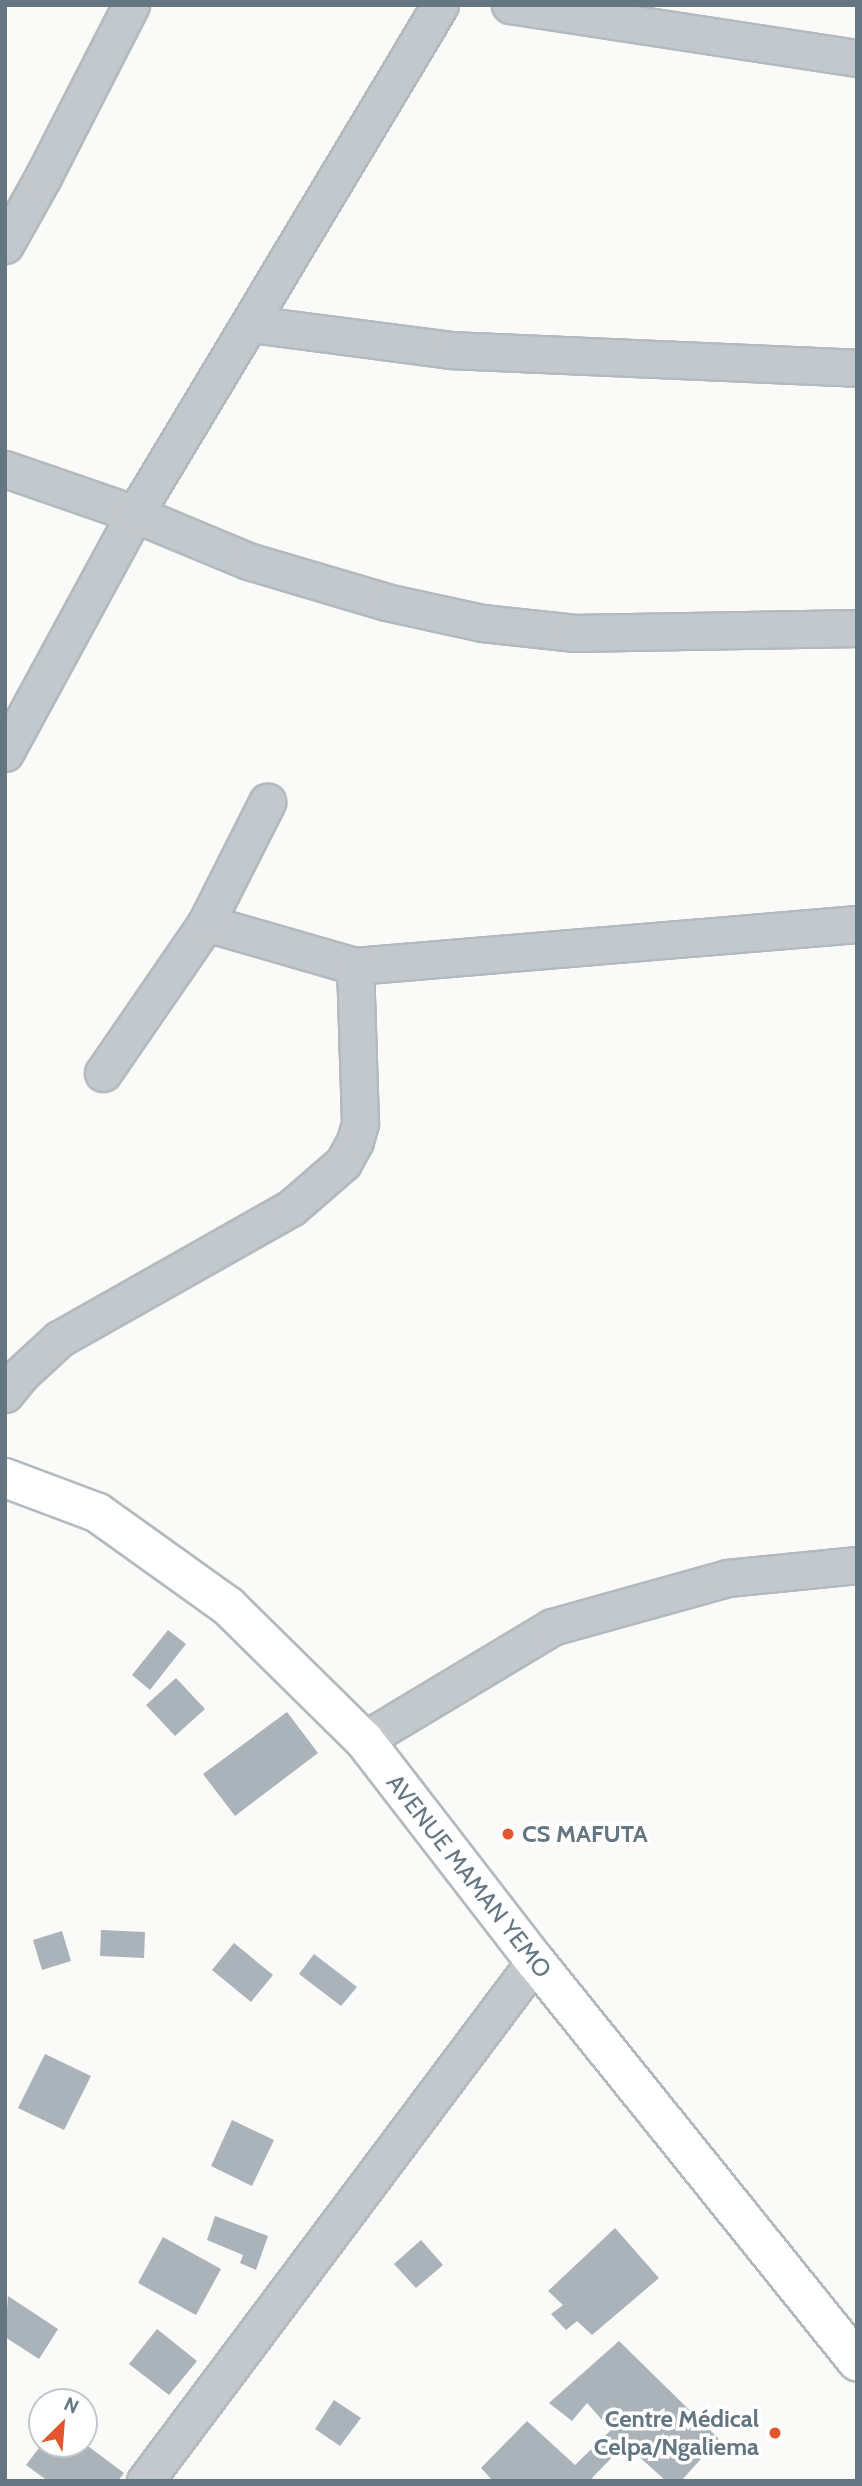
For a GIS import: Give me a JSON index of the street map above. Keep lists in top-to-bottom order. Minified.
{"streets":{"street":["AVENUE MAMAN YEMO"]},"places":["CS MAFUTA","Centre Médical Celpa/Ngaliema"],"north":"top right"}
